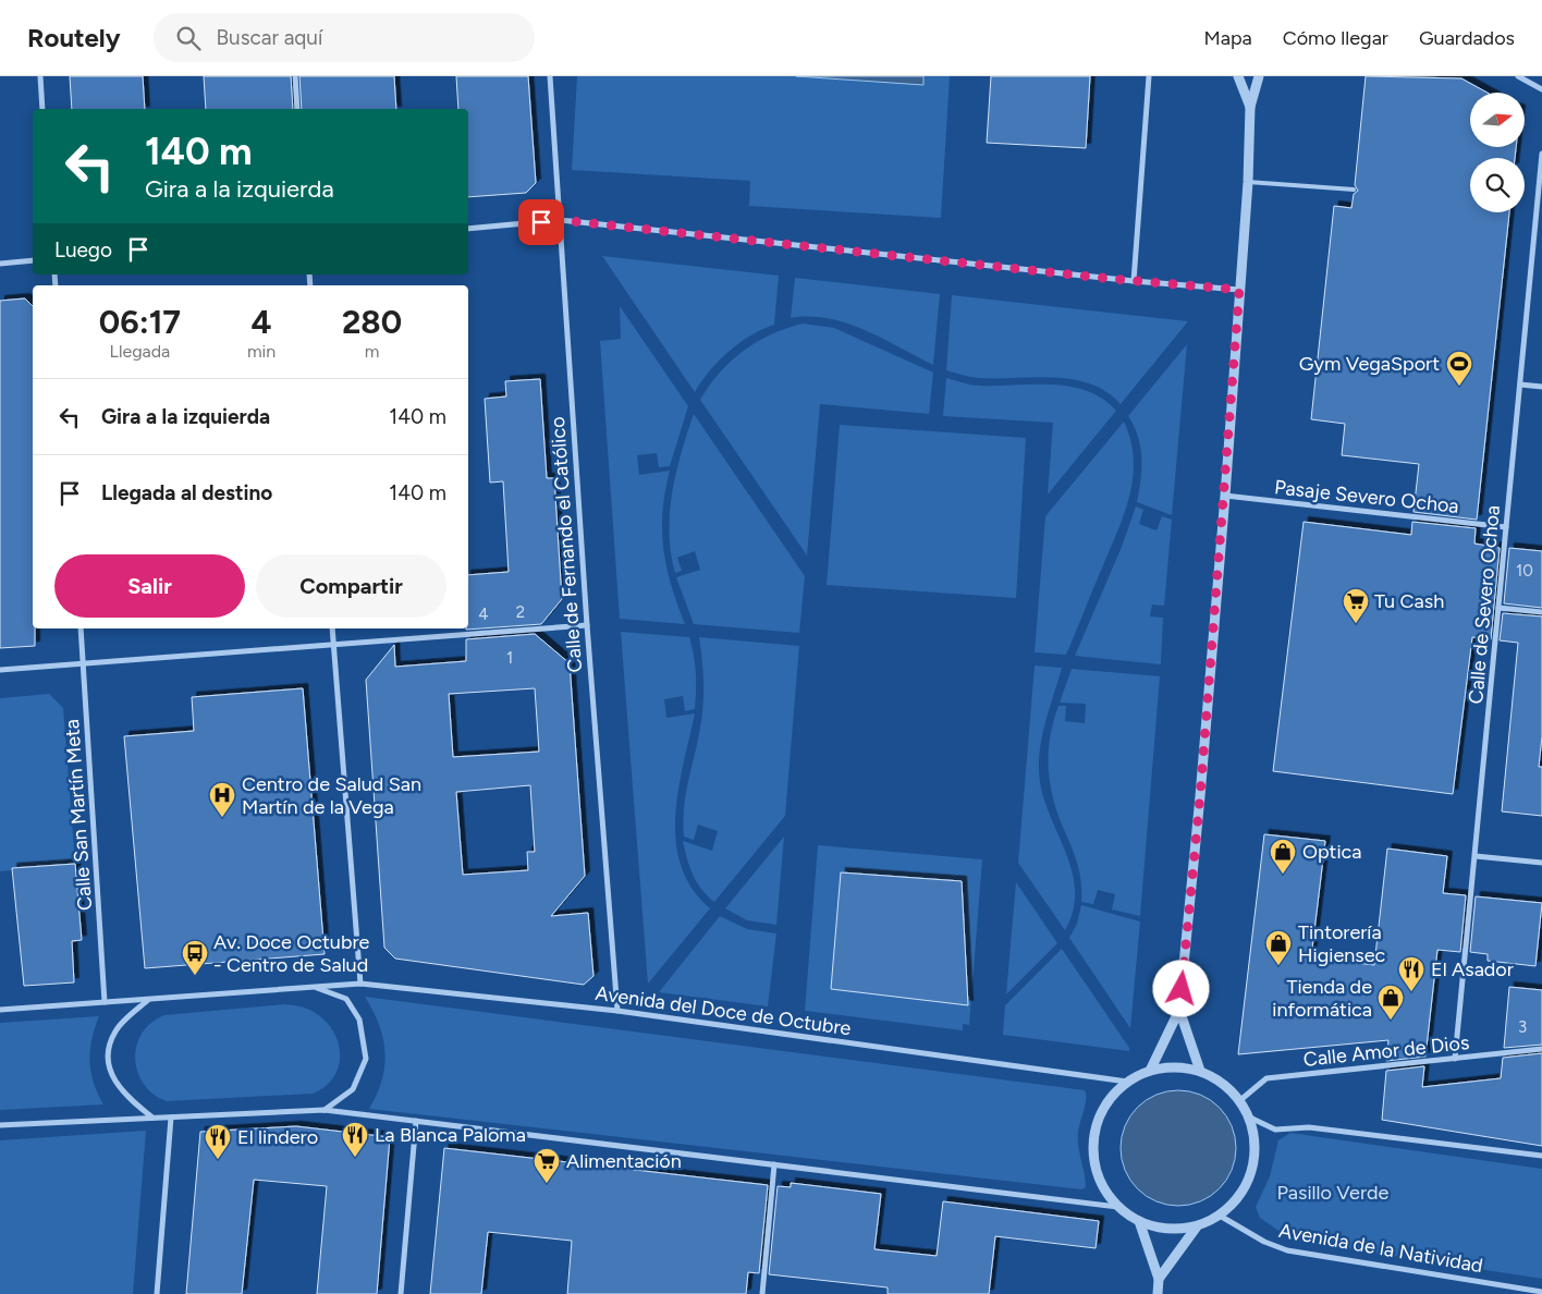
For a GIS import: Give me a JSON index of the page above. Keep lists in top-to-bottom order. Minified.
{"streets":{"street":["Pasaje Severo Ochoa","Calle de Fernando el Católico","Calle de Severo Ochoa","Calle San Martín Meta","Avenida del Doce de Octubre","Calle Amor de Dios","Avenida de la Natividad"]},"crossings":[["Pasaje Severo Ochoa","Calle de Severo Ochoa"],["Calle de Fernando el Católico","Avenida del Doce de Octubre"],["Calle de Severo Ochoa","Calle Amor de Dios"],["Calle San Martín Meta","Avenida del Doce de Octubre"],["Avenida del Doce de Octubre","Calle Amor de Dios"],["Avenida del Doce de Octubre","Avenida de la Natividad"],["Calle Amor de Dios","Avenida de la Natividad"]],"parks":["Pasillo Verde"],"places":{"sports":["Gym VegaSport"],"supermarket":["Tu Cash","Alimentación"],"hospital":["Centro de Salud San Martín de la Vega"],"shop":["Optica","Tintorería Higiensec","Tienda de informática"],"bus stop":["Av. Doce Octubre - Centro de Salud"],"restaurant":["El Asador","La Blanca Paloma","El lindero"]},"house_numbers":["10","2","4","1","3"],"north":"right","page":{"header":"Routely","search":"Buscar aquí","nav":["Mapa","Cómo llegar","Guardados"],"turn":["140 m","Gira a la izquierda"],"then":"Luego","eta":["06:17","Llegada","4","min","280","m"],"list":[{"name":"Gira a la izquierda","value":"140 m"},{"name":"Llegada al destino","value":"140 m"}],"buttons":["Salir","Compartir"]}}
